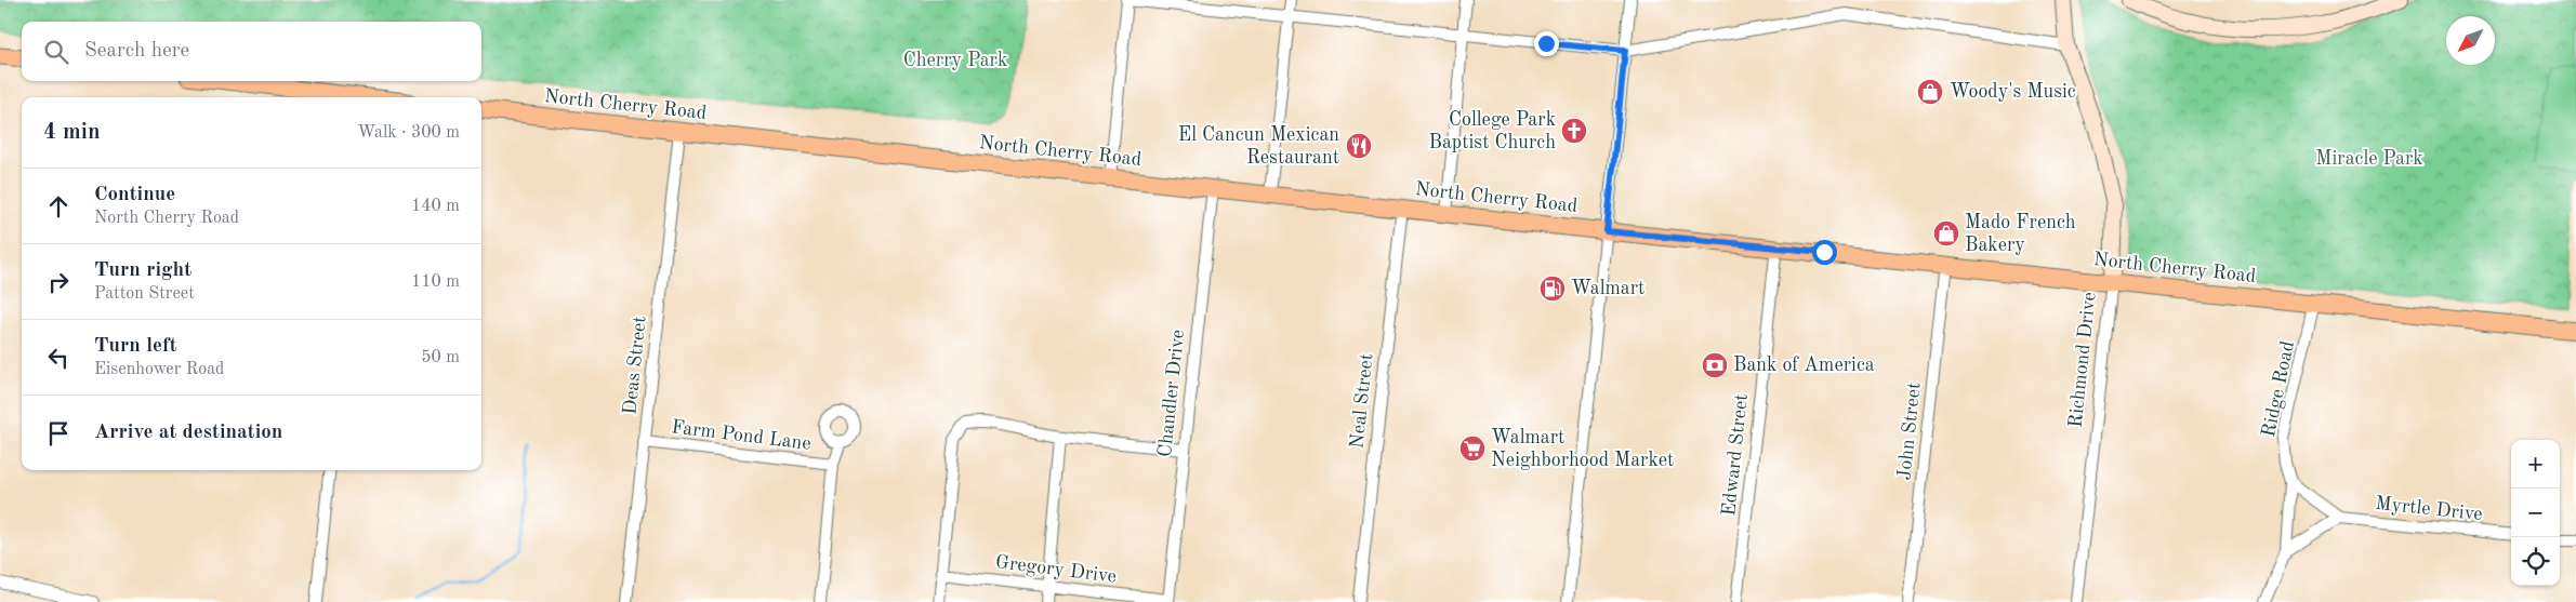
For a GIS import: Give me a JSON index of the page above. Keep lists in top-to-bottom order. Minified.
{"streets":{"main road":["North Cherry Road"],"street":["Richmond Drive","Deas Street","Ridge Road","Chandler Drive","Neal Street","John Street","Farm Pond Lane","Edward Street","Myrtle Drive","Gregory Drive"]},"crossings":[["North Cherry Road","Richmond Drive"],["North Cherry Road","Deas Street"],["North Cherry Road","Ridge Road"],["North Cherry Road","Chandler Drive"],["North Cherry Road","Neal Street"],["North Cherry Road","John Street"],["North Cherry Road","Edward Street"],["Deas Street","Farm Pond Lane"],["Chandler Drive","Gregory Drive"]],"parks":["Cherry Park","Miracle Park"],"places":{"shop":["Woody's Music","Mado French Bakery"],"church":["College Park Baptist Church"],"restaurant":["El Cancun Mexican Restaurant"],"fuel station":["Walmart"],"bank":["Bank of America"],"supermarket":["Walmart Neighborhood Market"]},"north":"bottom left","page":{"search":"Search here","heading":["4 min","Walk · 300 m"],"list":[["Continue","North Cherry Road","140 m"],["Turn right","Patton Street","110 m"],["Turn left","Eisenhower Road","50 m"],"Arrive at destination"],"map_buttons":["+","−"]}}
